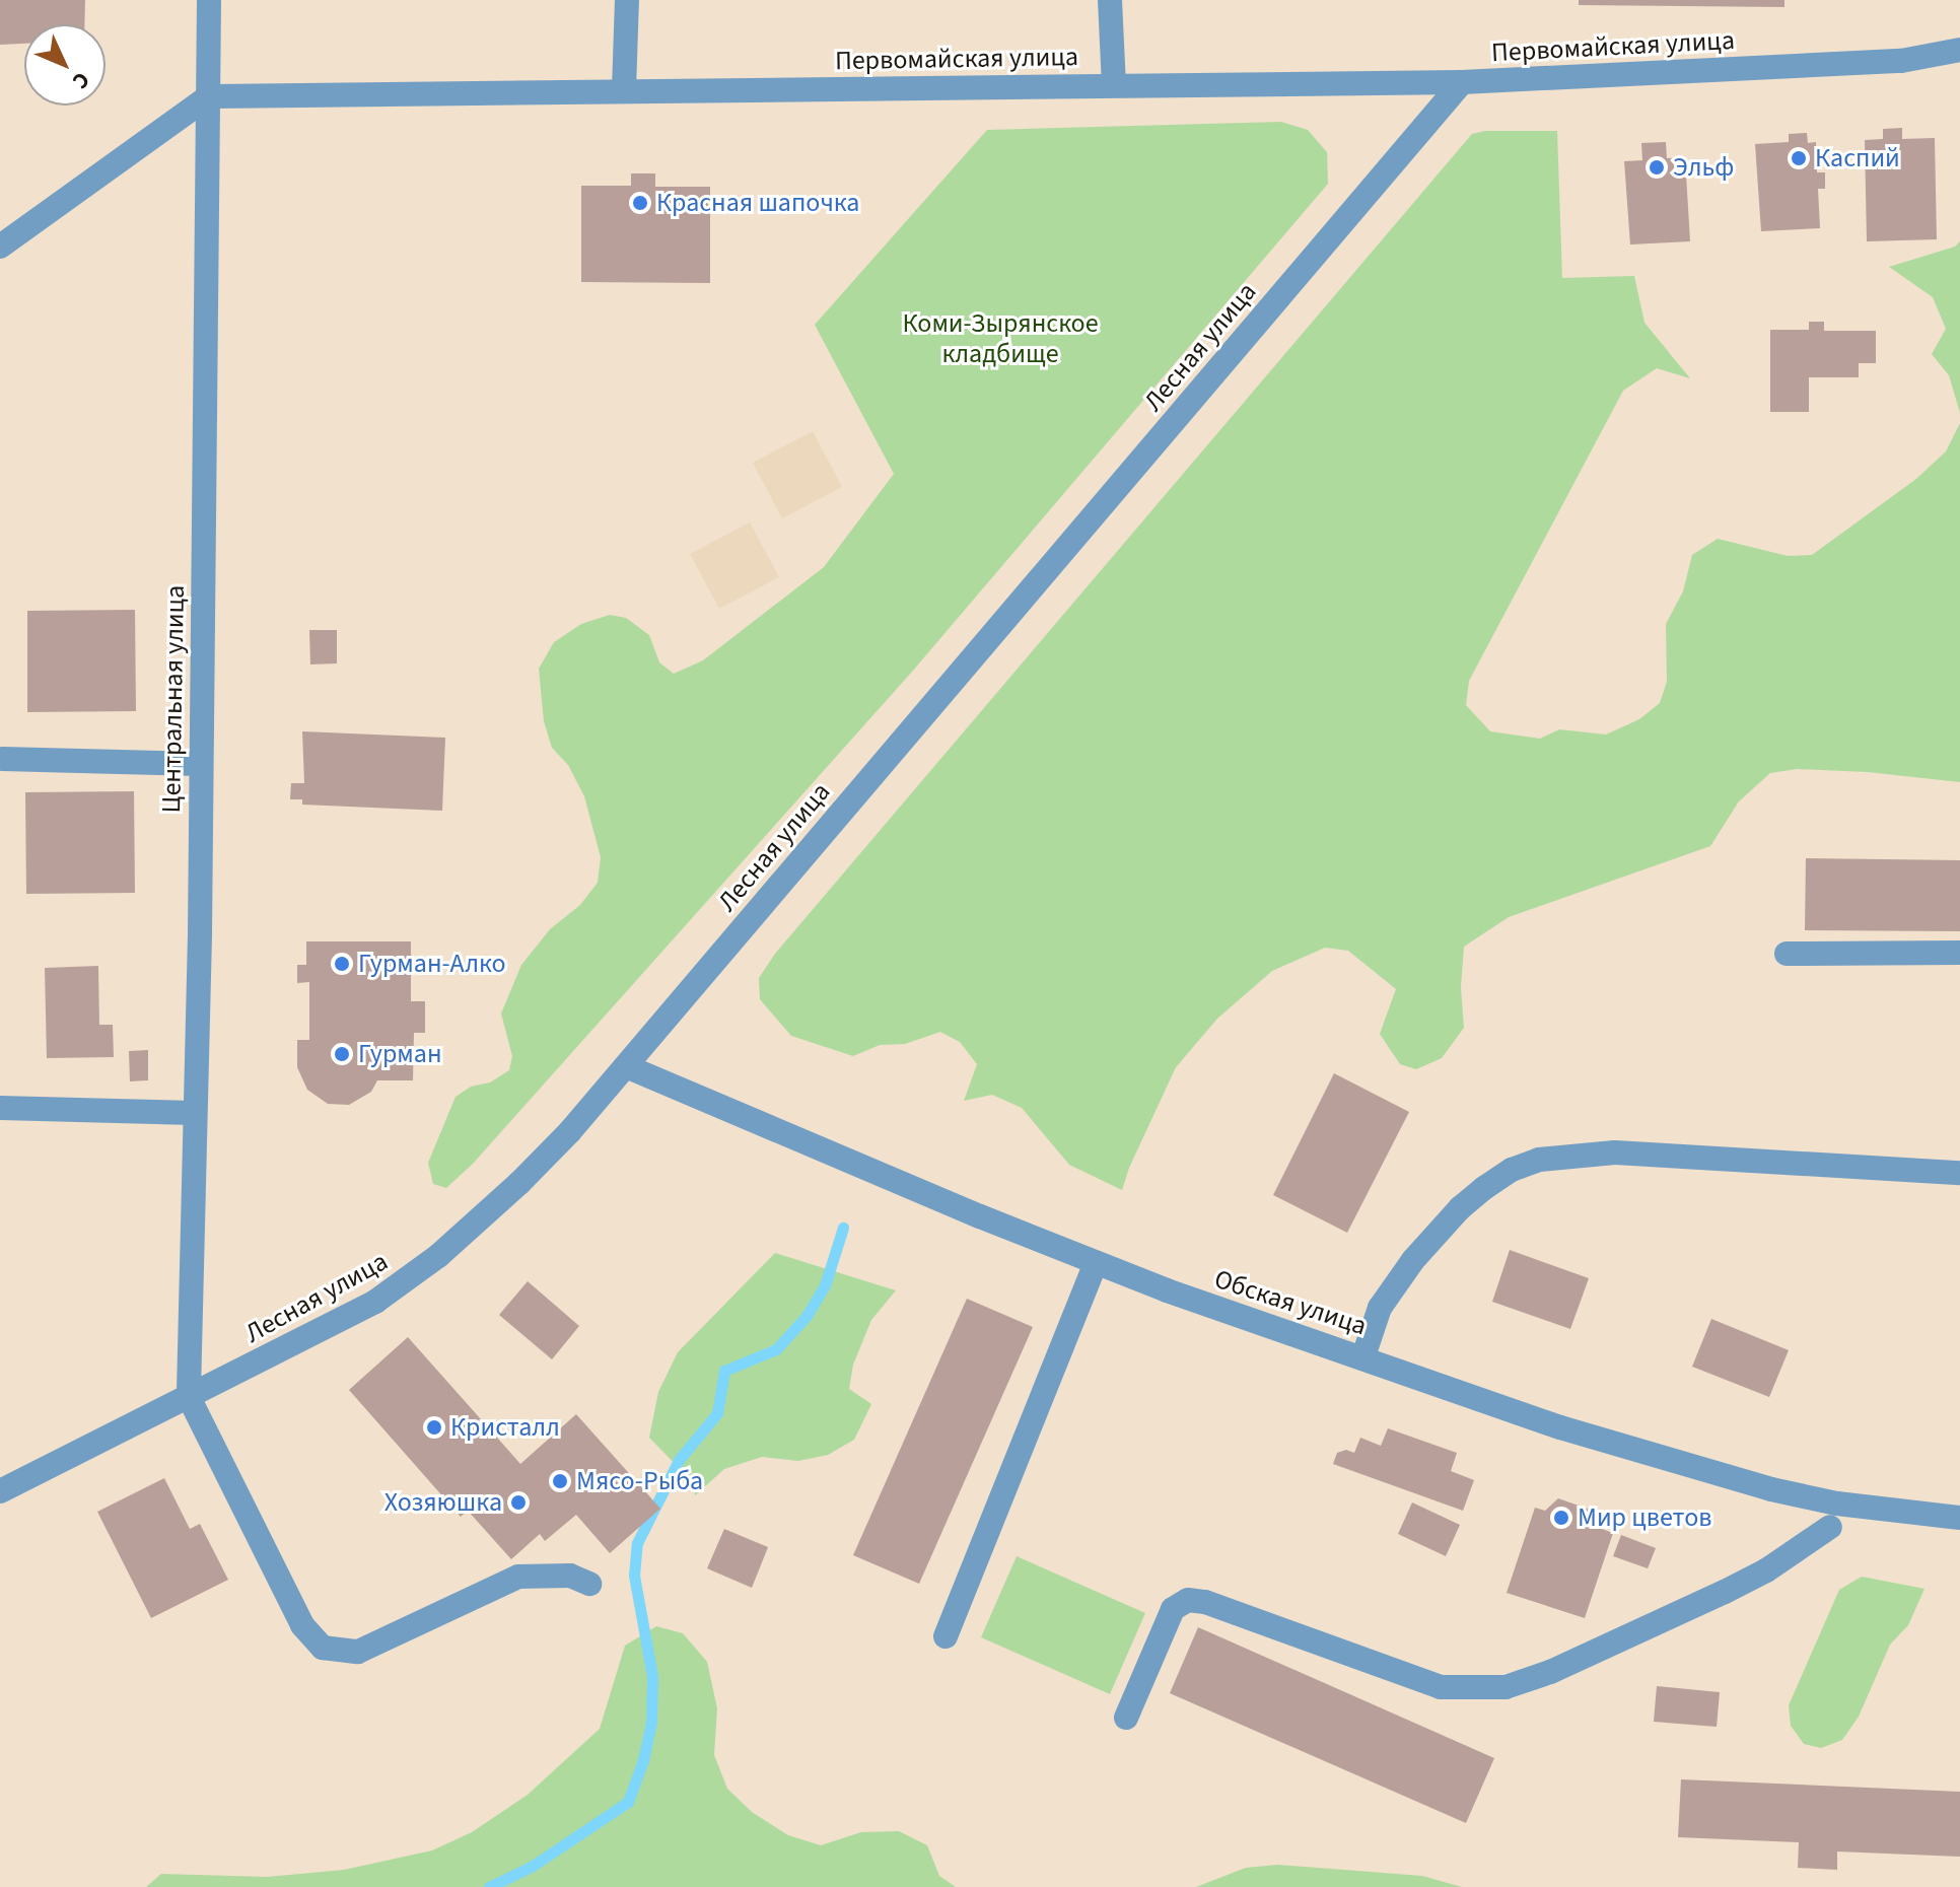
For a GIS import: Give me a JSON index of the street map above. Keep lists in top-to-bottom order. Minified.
{"streets":{"street":["Первомайская улица","Лесная улица","Центральная улица","Обская улица"]},"crossings":[["Первомайская улица","Лесная улица"],["Первомайская улица","Центральная улица"],["Лесная улица","Центральная улица"],["Лесная улица","Обская улица"]],"parks":["Коми-Зырянское кладбище"],"places":["Каспий","Эльф","Красная шапочка","Гурман-Алко","Гурман","Кристалл","Мясо-Рыба","Хозяюшка","Мир цветов"],"north":"bottom right"}
